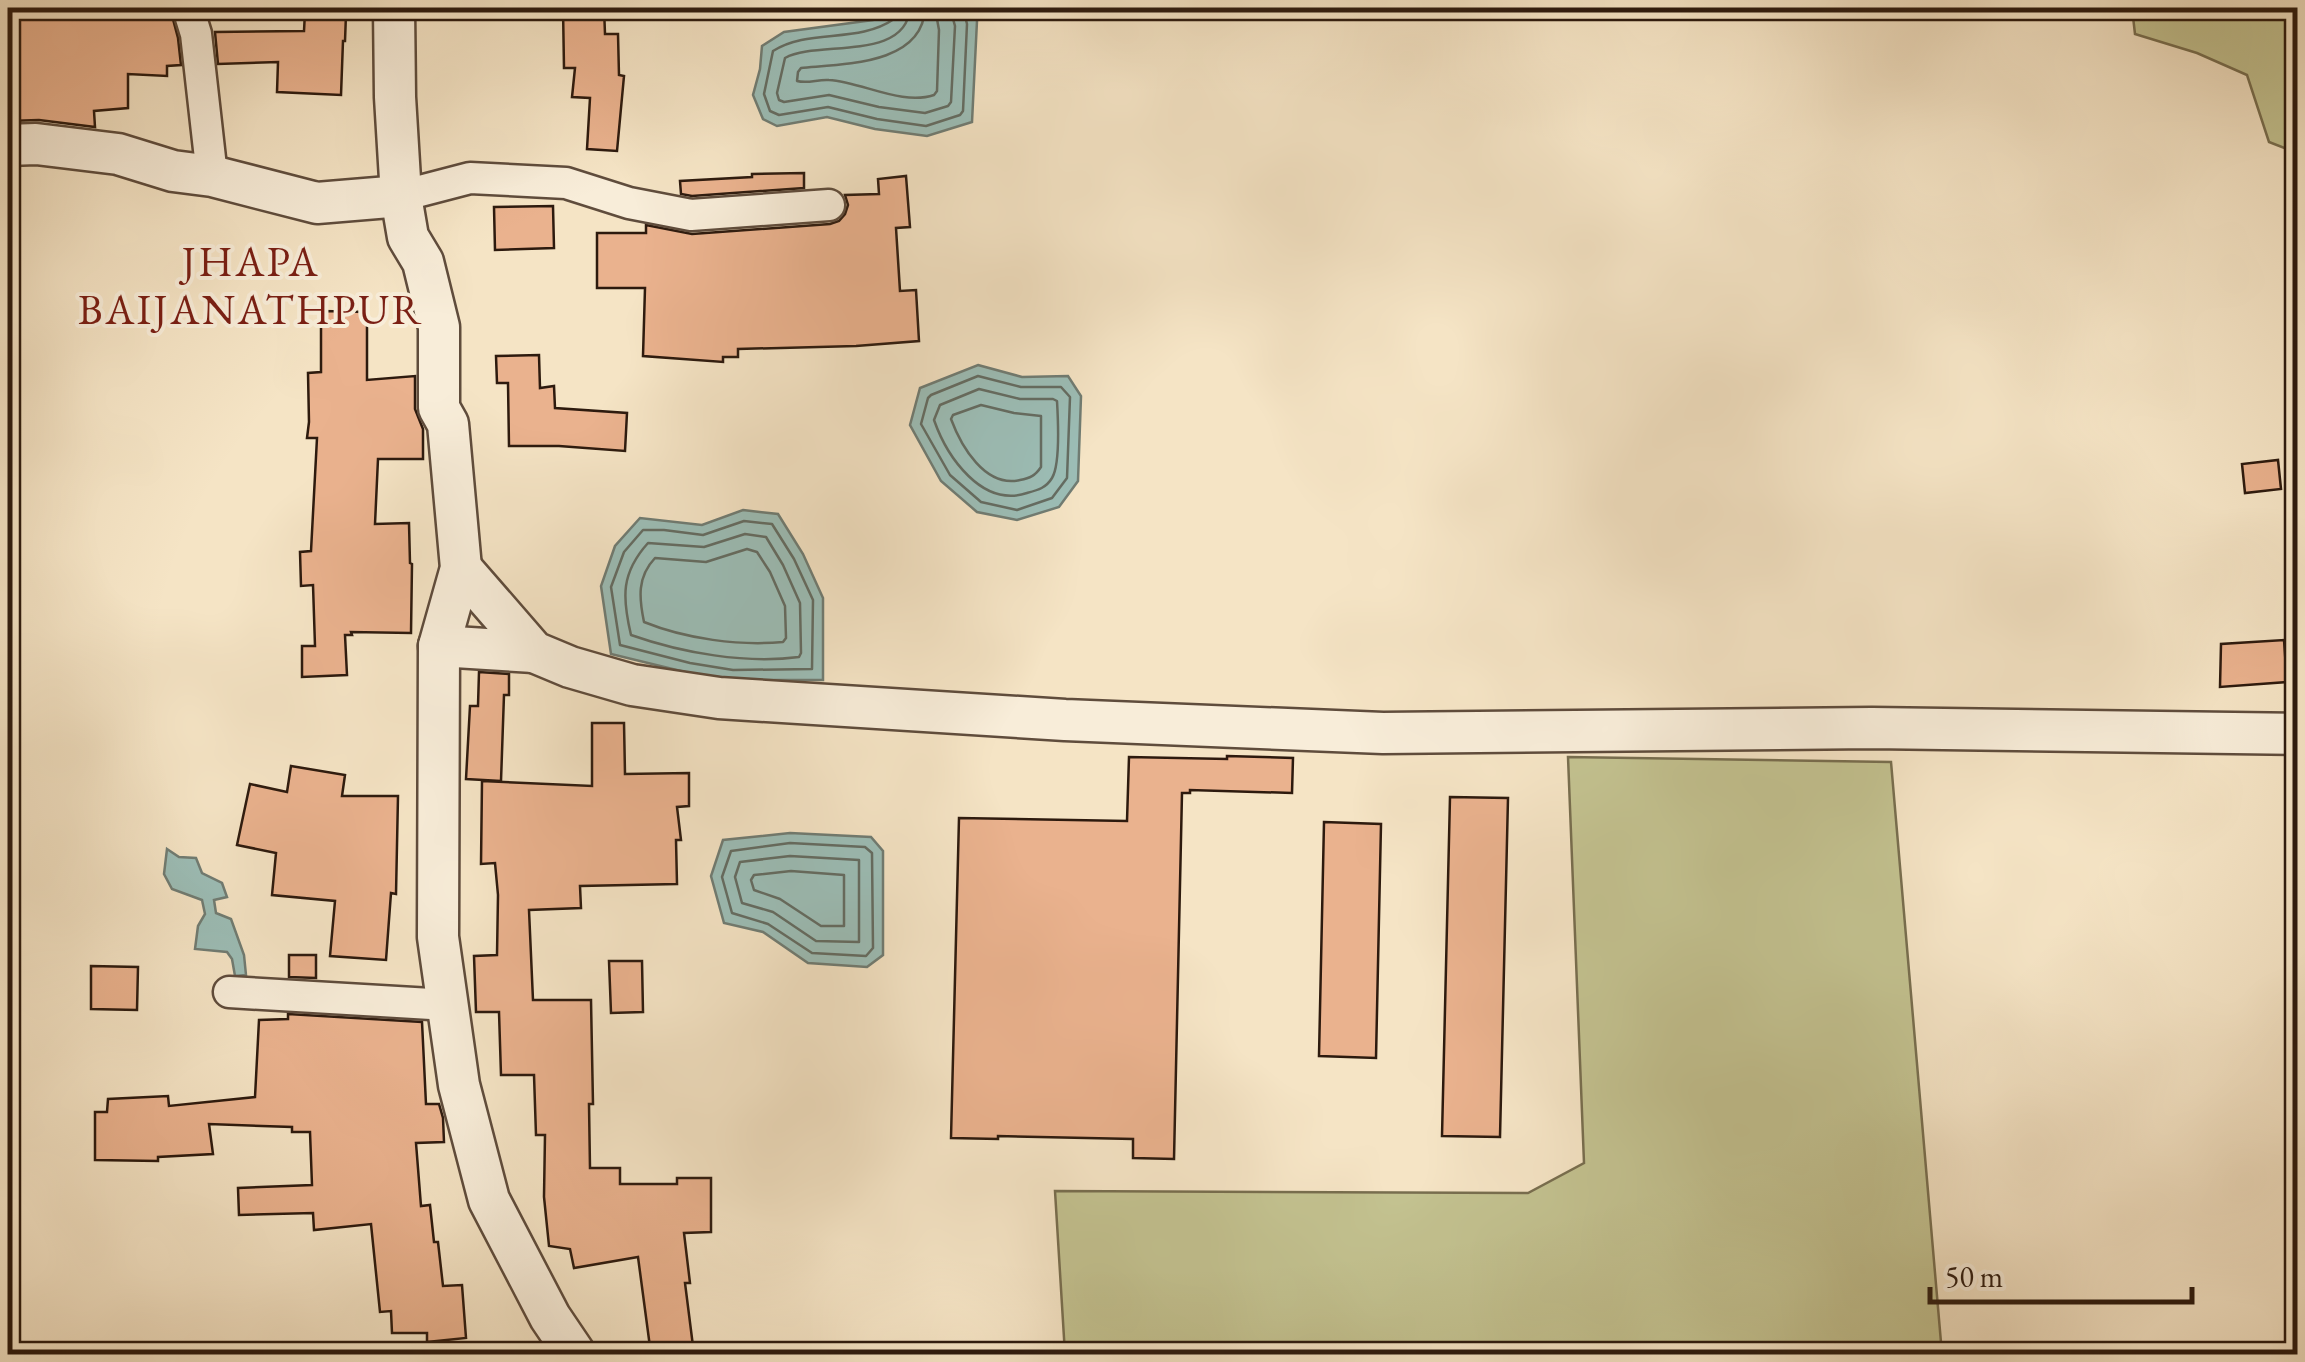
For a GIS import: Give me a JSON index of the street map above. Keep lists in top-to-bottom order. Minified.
{"districts":["JHAPA BAIJANATHPUR"],"scale_bar":"50 m"}
